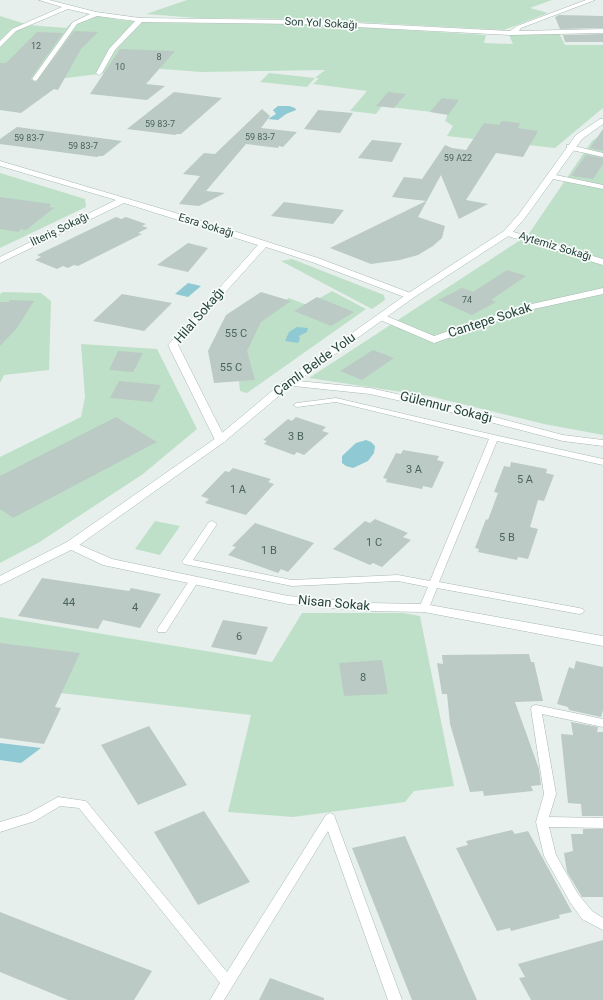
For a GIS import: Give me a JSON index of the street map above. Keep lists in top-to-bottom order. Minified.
{"streets":{"street":["Son Yol Sokağı","Esra Sokağı","İlteriş Sokağı","Aytemiz Sokağı","Hilal Sokağı","Cantepe Sokak","Çamlı Belde Yolu","Gülennur Sokağı","Nisan Sokak"]},"crossings":[["Esra Sokağı","İlteriş Sokağı"],["Esra Sokağı","Hilal Sokağı"],["Esra Sokağı","Çamlı Belde Yolu"],["Aytemiz Sokağı","Çamlı Belde Yolu"],["Hilal Sokağı","Çamlı Belde Yolu"],["Cantepe Sokak","Çamlı Belde Yolu"],["Çamlı Belde Yolu","Gülennur Sokağı"],["Çamlı Belde Yolu","Nisan Sokak"]],"house_numbers":["12","8","10","59 83-7","59 83-7","59 83-7","59 83-7","59 A22","74","55 C","55 C","3 B","3 A","5 A","1 A","5 B","1 C","1 B","44","4","6","8"]}
